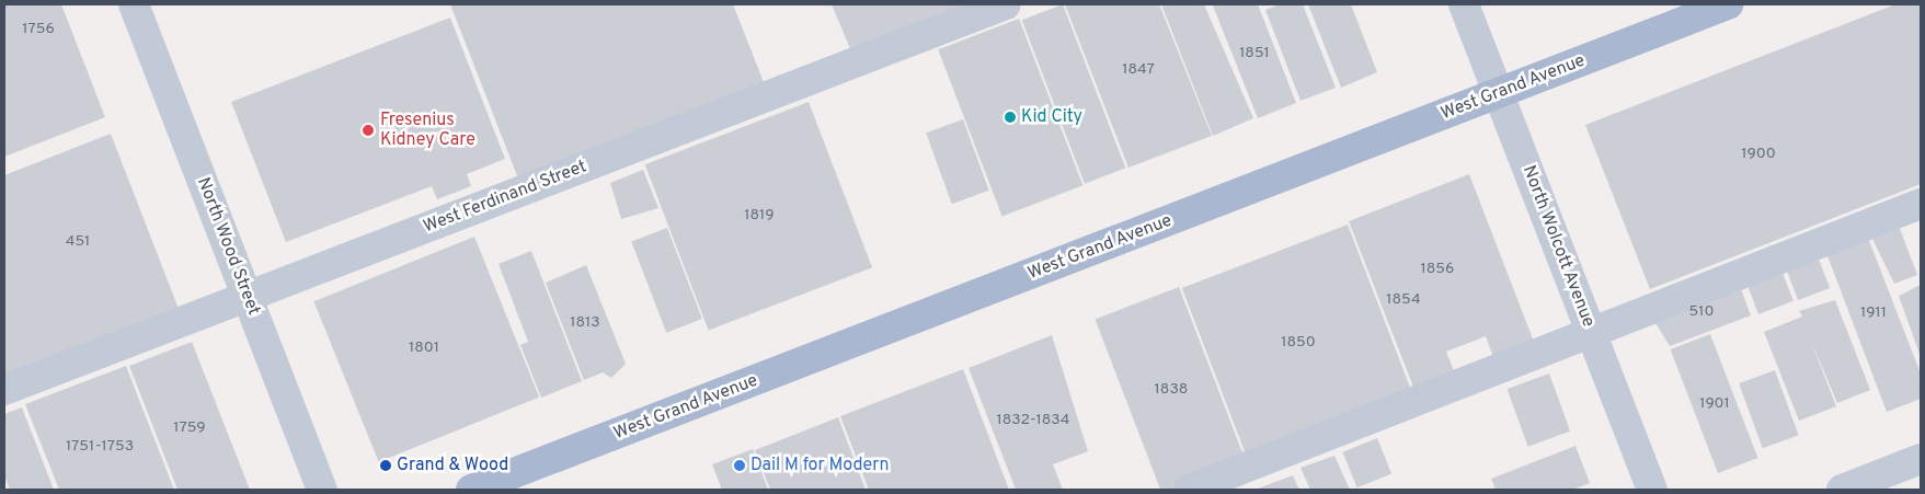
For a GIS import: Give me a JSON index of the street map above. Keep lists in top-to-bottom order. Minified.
{"streets":{"main road":["West Grand Avenue"],"street":["West Ferdinand Street","North Wood Street","North Wolcott Avenue"]},"crossings":[["West Grand Avenue","North Wolcott Avenue"],["West Ferdinand Street","North Wood Street"]],"places":["Kid City","Fresenius Kidney Care","Grand & Wood","Dail M for Modern"],"house_numbers":["1756","1851","1847","1900","1819","451","1856","1854","510","1911","1813","1850","1801","1838","1901","1832-1834","1759","1751-1753"]}
